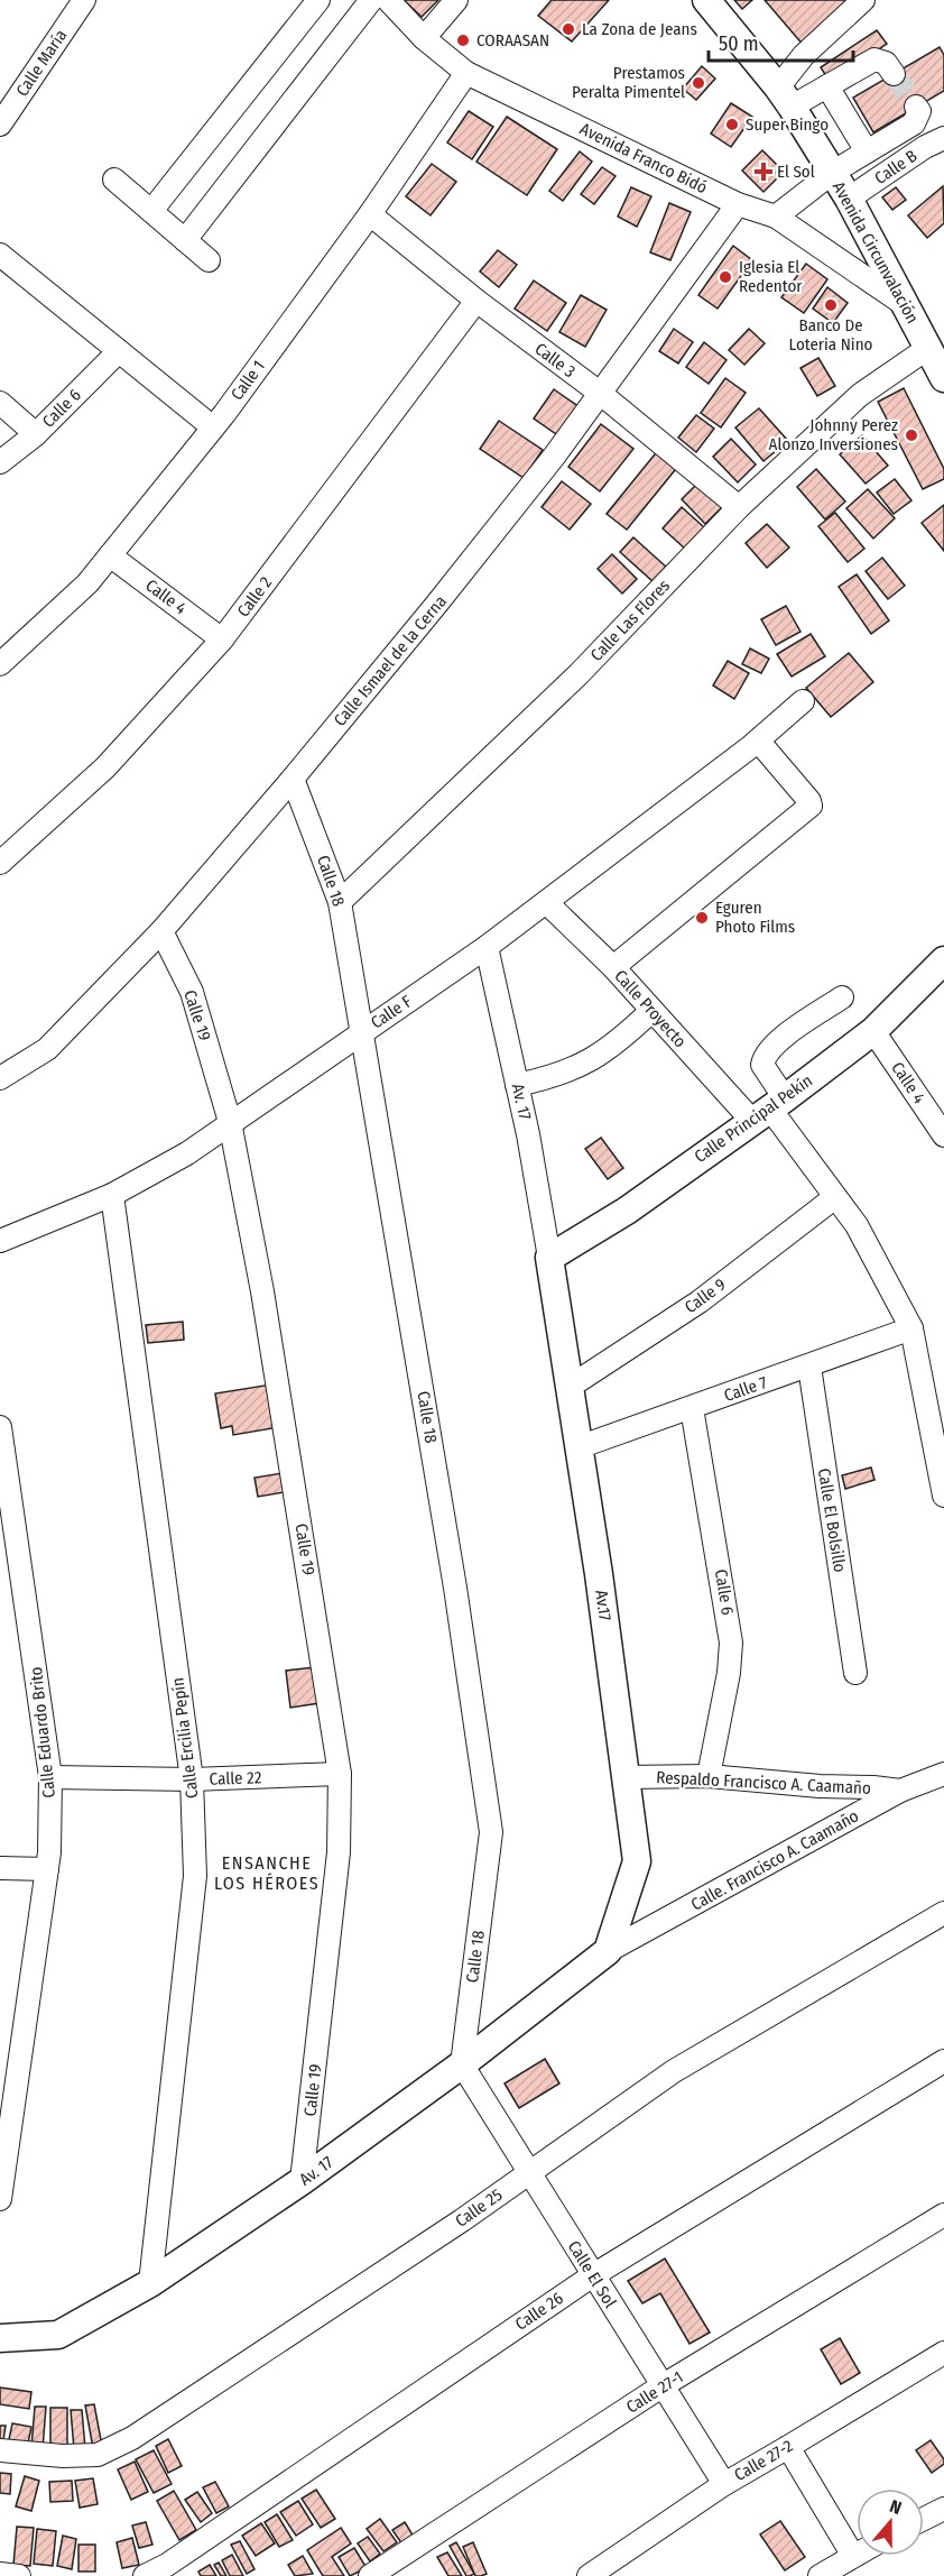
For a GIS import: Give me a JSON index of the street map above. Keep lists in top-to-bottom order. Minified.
{"streets":{"main road":["Avenida Circunvalación","Av. 17","Calle Principal Pekín","Av.17"],"street":["Calle María","Avenida Franco Bidó","Calle B","Calle 3","Calle 1","Calle 6","Calle 4","Calle 2","Calle Las Flores","Calle Ismael de la Cerna","Calle 18","Calle Proyecto","Calle F","Calle 19","Calle 9","Calle 7","Calle El Bolsillo","Calle Eduardo Brito","Calle Ercilia Pepín","Calle 22","Respaldo Francisco A. Caamaño","Calle. Francisco A. Caamaño","Calle 25","Calle El Sol","Calle 26","Calle 27-1","Calle 27-2"]},"crossings":[["Avenida Franco Bidó","Avenida Circunvalación"],["Avenida Franco Bidó","Calle 1"],["Avenida Franco Bidó","Calle Ismael de la Cerna"],["Calle B","Avenida Circunvalación"],["Avenida Circunvalación","Calle Las Flores"],["Calle 3","Calle 1"],["Calle 3","Calle 2"],["Calle 3","Calle Las Flores"],["Calle 3","Calle Ismael de la Cerna"],["Calle 1","Calle 4"],["Calle 6","Calle 7"],["Calle 6","Respaldo Francisco A. Caamaño"],["Calle 4","Calle 2"],["Calle 4","Calle Principal Pekín"],["Calle Las Flores","Calle 18"],["Calle Ismael de la Cerna","Calle 18"],["Calle Ismael de la Cerna","Calle 19"],["Calle 18","Calle F"],["Calle 18","Av. 17"],["Calle 18","Calle El Sol"],["Calle Proyecto","Calle F"],["Calle Proyecto","Calle Principal Pekín"],["Calle F","Calle 19"],["Calle F","Av. 17"],["Calle F","Calle Ercilia Pepín"],["Calle 19","Av. 17"],["Calle 19","Calle 22"],["Av. 17","Calle Principal Pekín"],["Av. 17","Av.17"],["Av. 17","Calle Ercilia Pepín"],["Av. 17","Calle. Francisco A. Caamaño"],["Av. 17","Calle El Sol"],["Calle Principal Pekín","Av.17"],["Calle 9","Av.17"],["Calle 7","Calle El Bolsillo"],["Calle 7","Av.17"],["Av.17","Respaldo Francisco A. Caamaño"],["Av.17","Calle. Francisco A. Caamaño"],["Calle Eduardo Brito","Calle 22"],["Calle Ercilia Pepín","Calle 22"],["Respaldo Francisco A. Caamaño","Calle. Francisco A. Caamaño"],["Calle 25","Calle El Sol"],["Calle El Sol","Calle 26"],["Calle El Sol","Calle 27-1"],["Calle El Sol","Calle 27-2"]],"districts":["ENSANCHE LOS HÉROES"],"places":{"other":["La Zona de Jeans","CORAASAN","Prestamos Peralta Pimentel","Super Bingo","Iglesia El Redentor","Banco De Loteria Nino","Johnny Perez Alonzo Inversiones","Eguren Photo Films"],"health":["El Sol"]},"scale_bar":"50 m","north":"top"}
